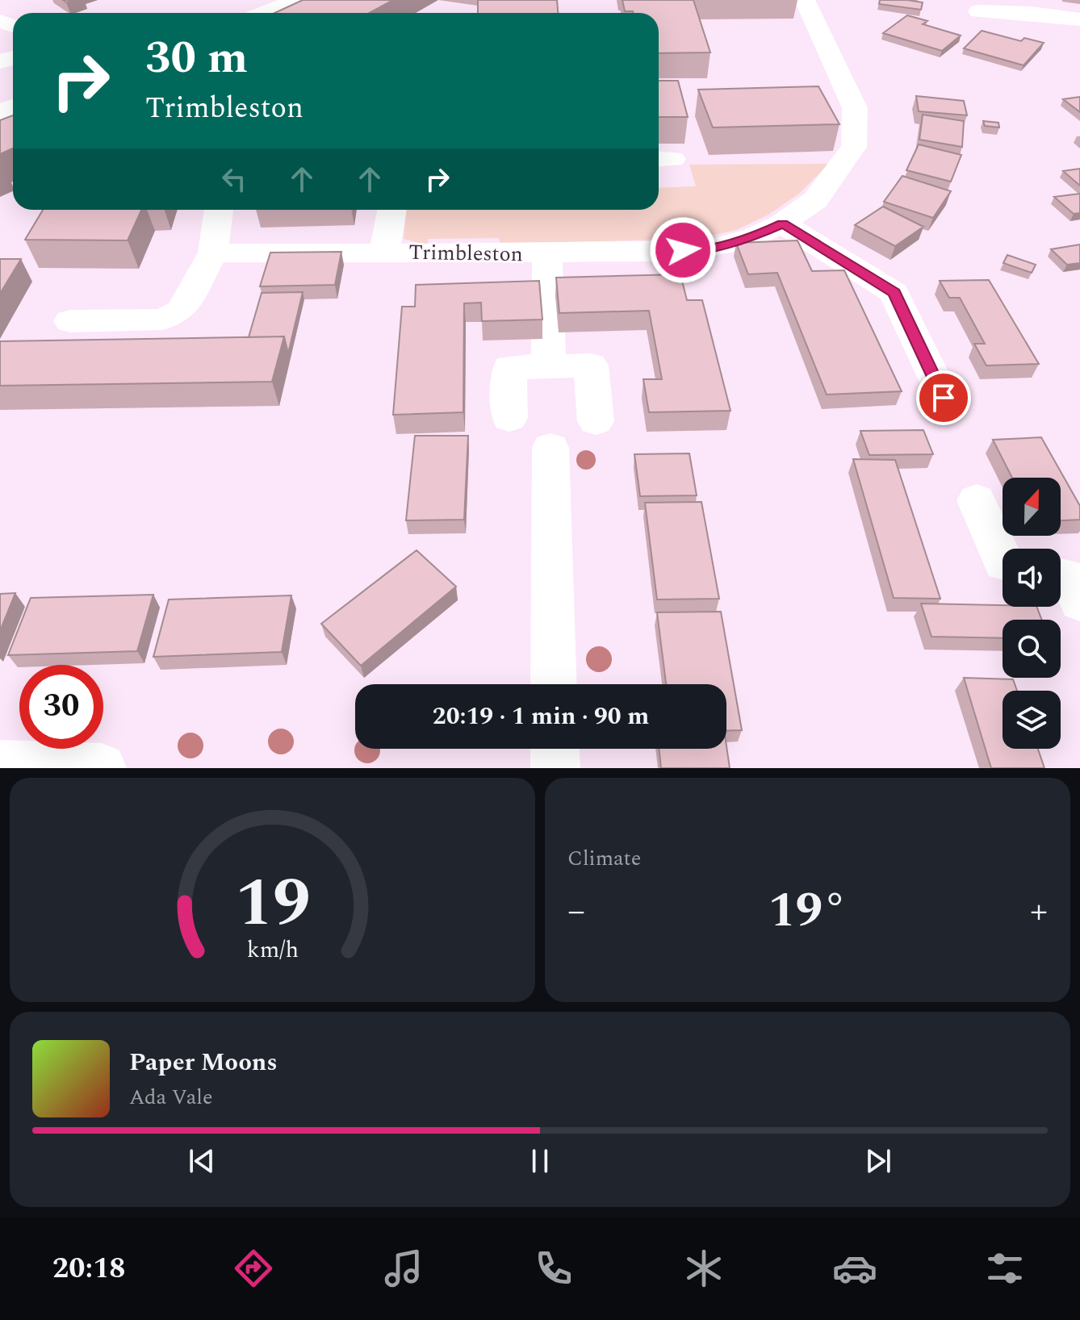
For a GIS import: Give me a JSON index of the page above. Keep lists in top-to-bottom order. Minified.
{"streets":{"street":["Trimbleston"]},"north":"top","page":{"turn":["30 m","Trimbleston"],"limit":"30","trip":"20:19 · 1 min · 90 m","tile":"Climate","heat":["−","19°","+"],"song":["Paper Moons","Ada Vale"],"tabs":"20:18","gauge":["19","km/h"]}}
